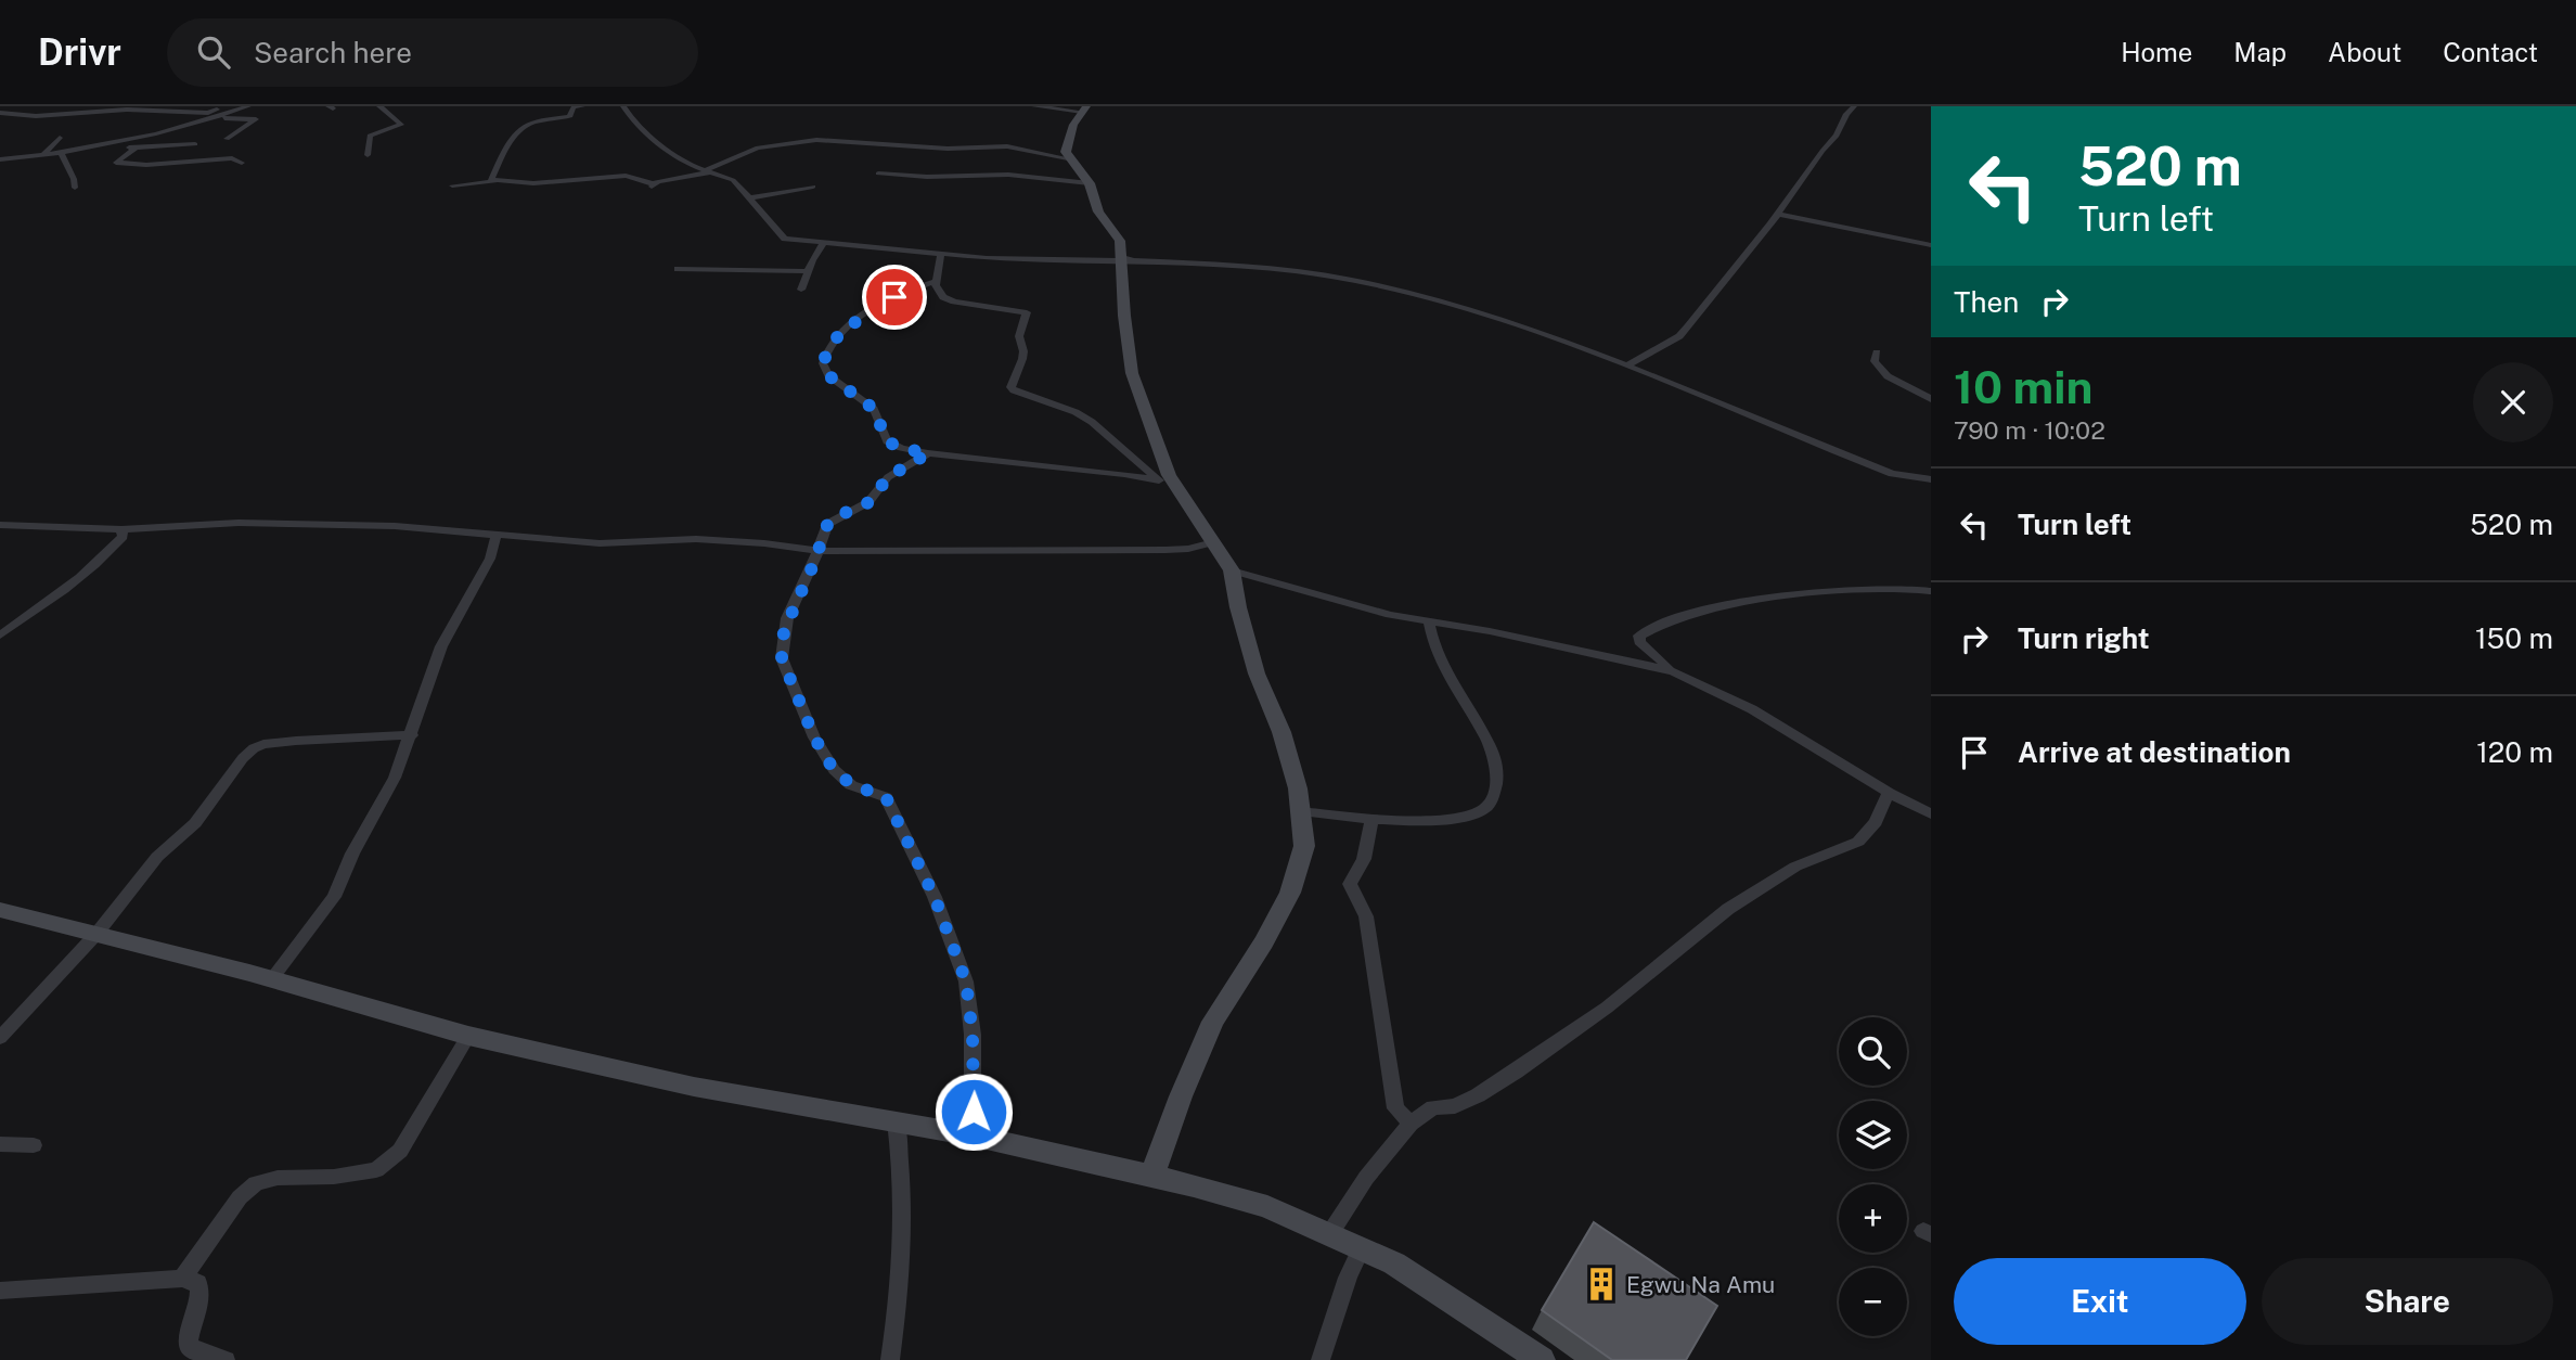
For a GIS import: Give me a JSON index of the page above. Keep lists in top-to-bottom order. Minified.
{"places":{"building":["Egwu Na Amu"]},"page":{"header":"Drivr","search":"Search here","nav":["Home","Map","About","Contact"],"turn":["520 m","Turn left"],"then":"Then","heading":["10 min","790 m · 10:02"],"list":[{"name":"Turn left","value":"520 m"},{"name":"Turn right","value":"150 m"},{"name":"Arrive at destination","value":"120 m"}],"map_buttons":["+","−"],"buttons":["Exit","Share"]}}
